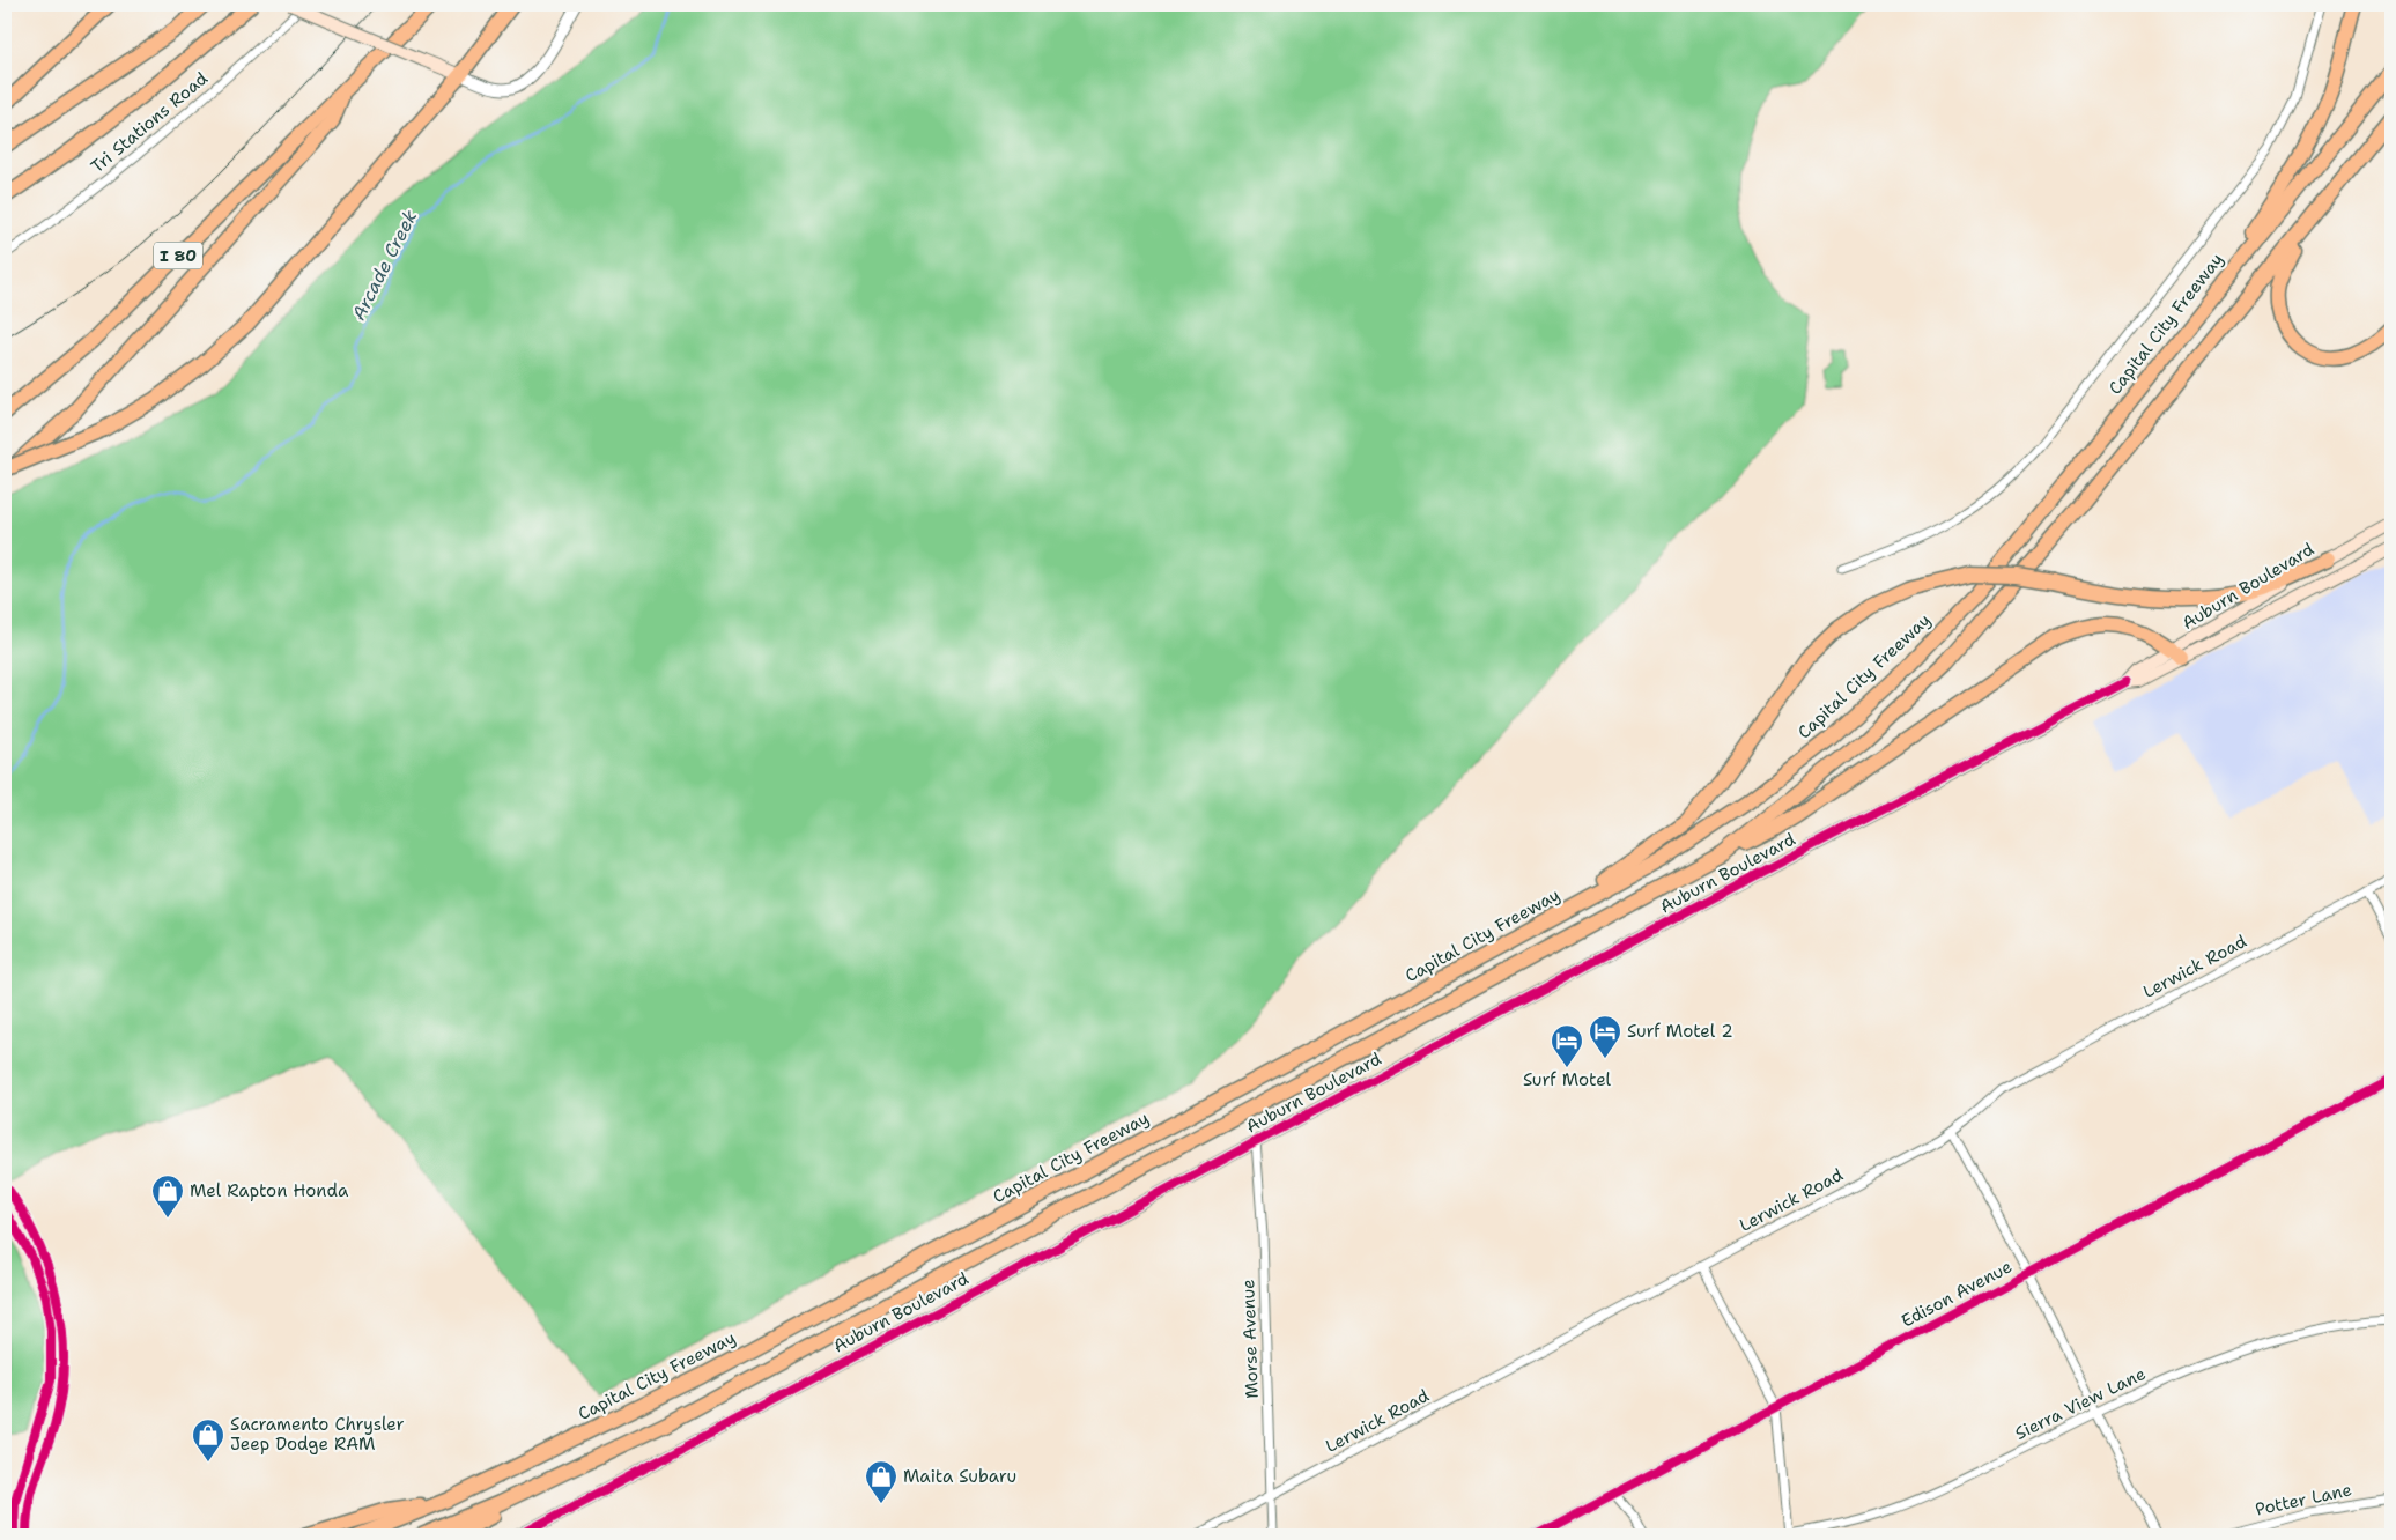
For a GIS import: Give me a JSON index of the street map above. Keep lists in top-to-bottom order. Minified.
{"streets":{"highway":["I 80","Capital City Freeway"],"main road":["Auburn Boulevard"],"street":["Tri Stations Road","Lerwick Road","Edison Avenue","Morse Avenue","Sierra View Lane","Potter Lane"]},"crossings":[["Auburn Boulevard","Morse Avenue"],["Lerwick Road","Morse Avenue"]],"water":["Arcade Creek"],"places":{"hotel":["Surf Motel 2","Surf Motel"],"shop":["Mel Rapton Honda","Sacramento Chrysler Jeep Dodge RAM","Maita Subaru"]}}
